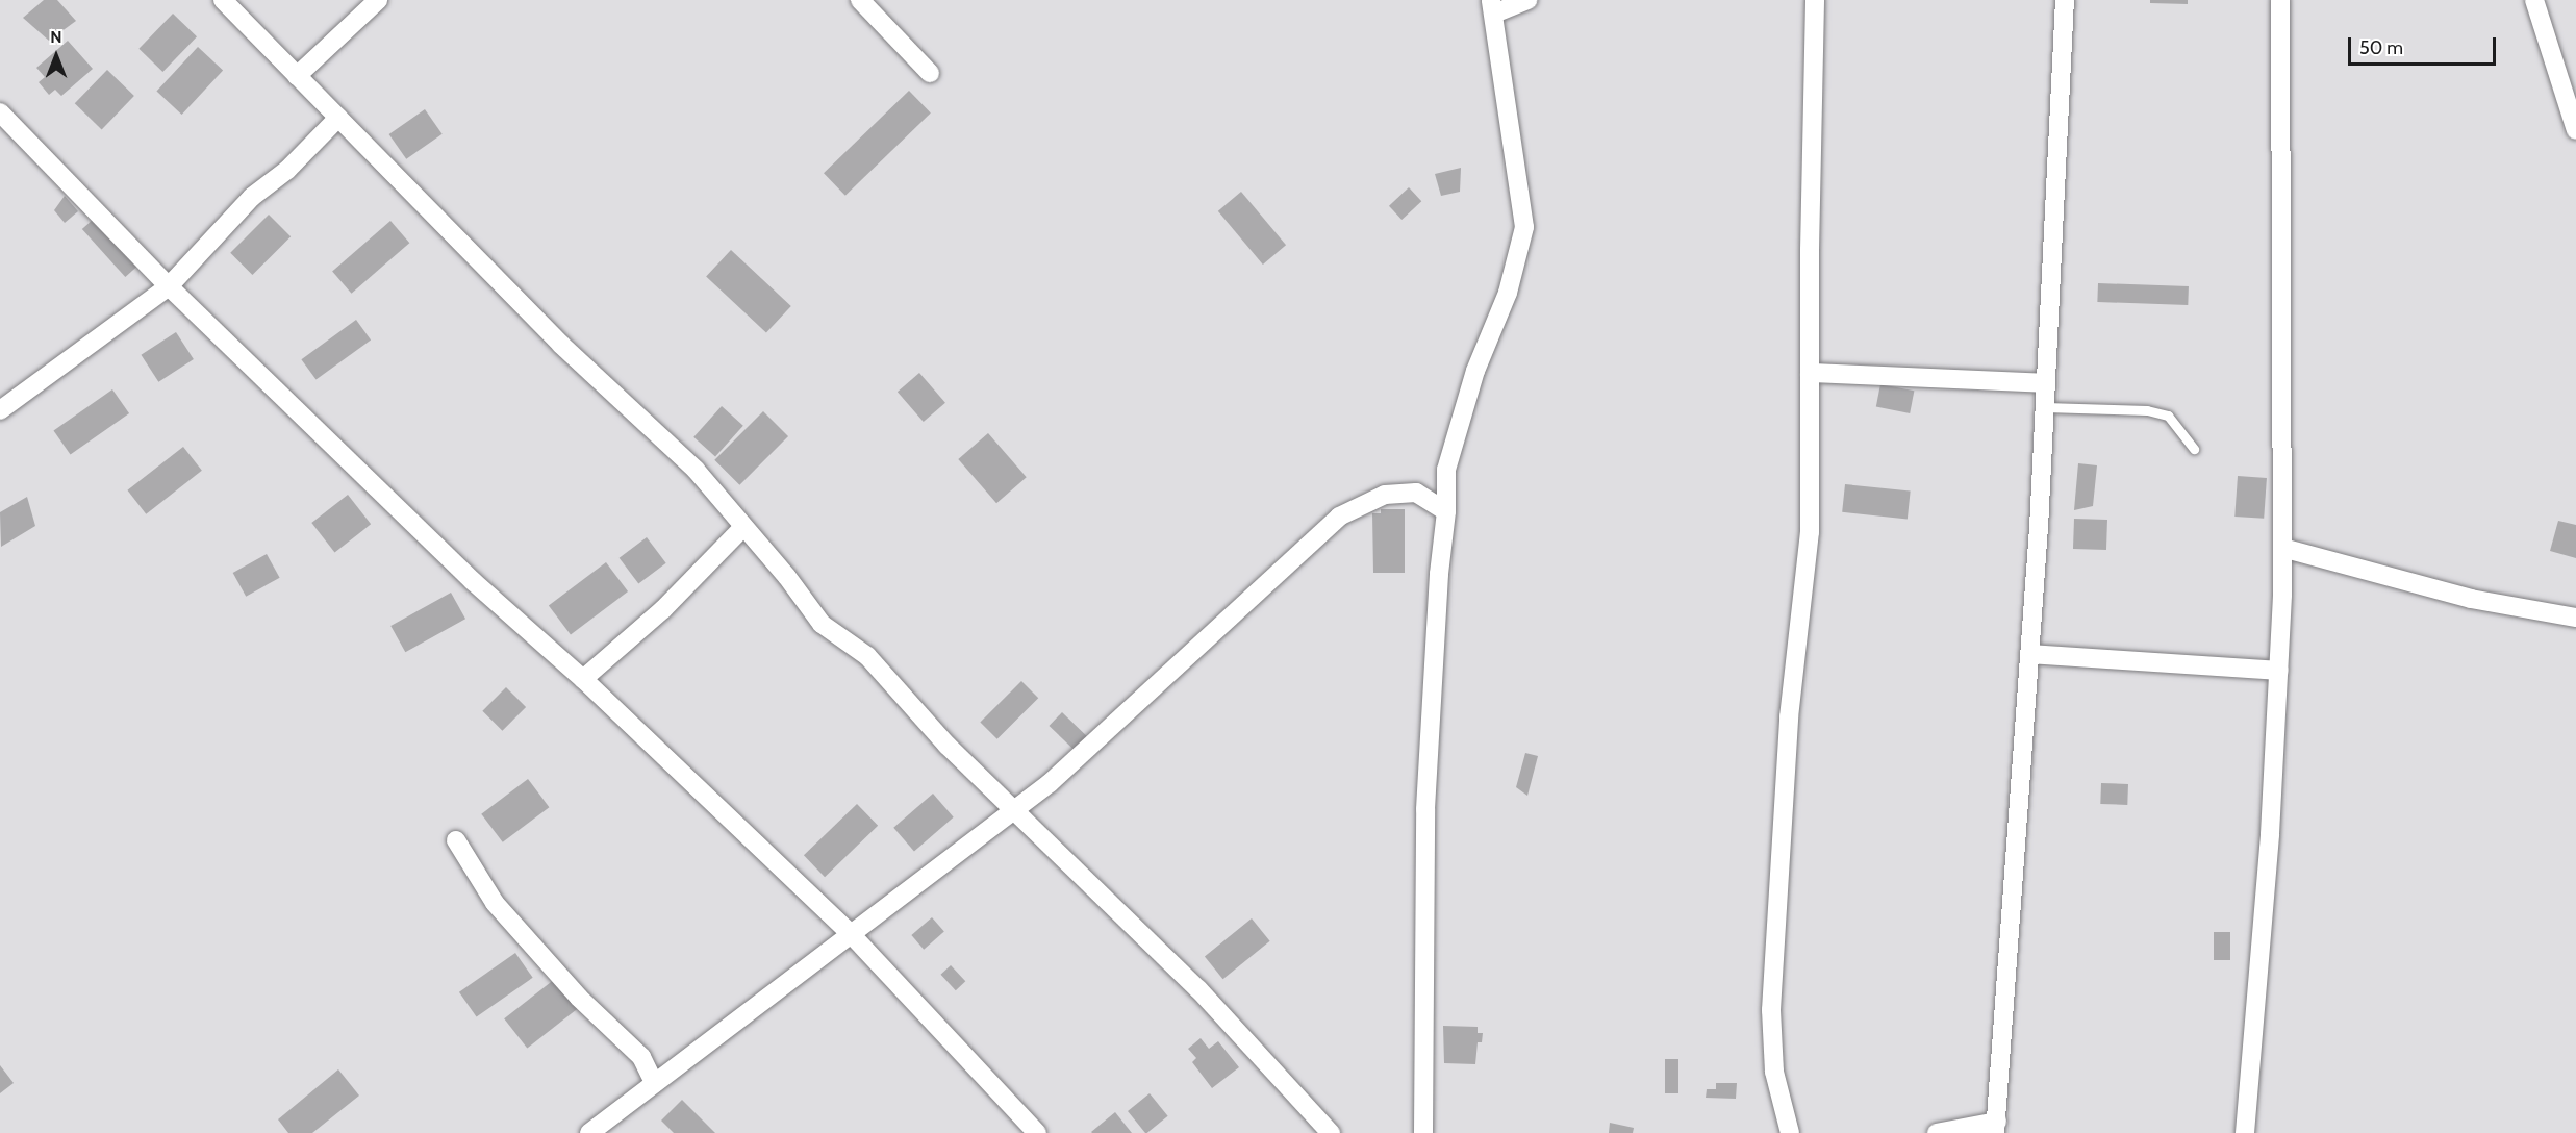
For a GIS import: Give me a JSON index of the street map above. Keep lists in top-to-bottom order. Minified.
{"scale_bar":"50 m","north":"top"}
